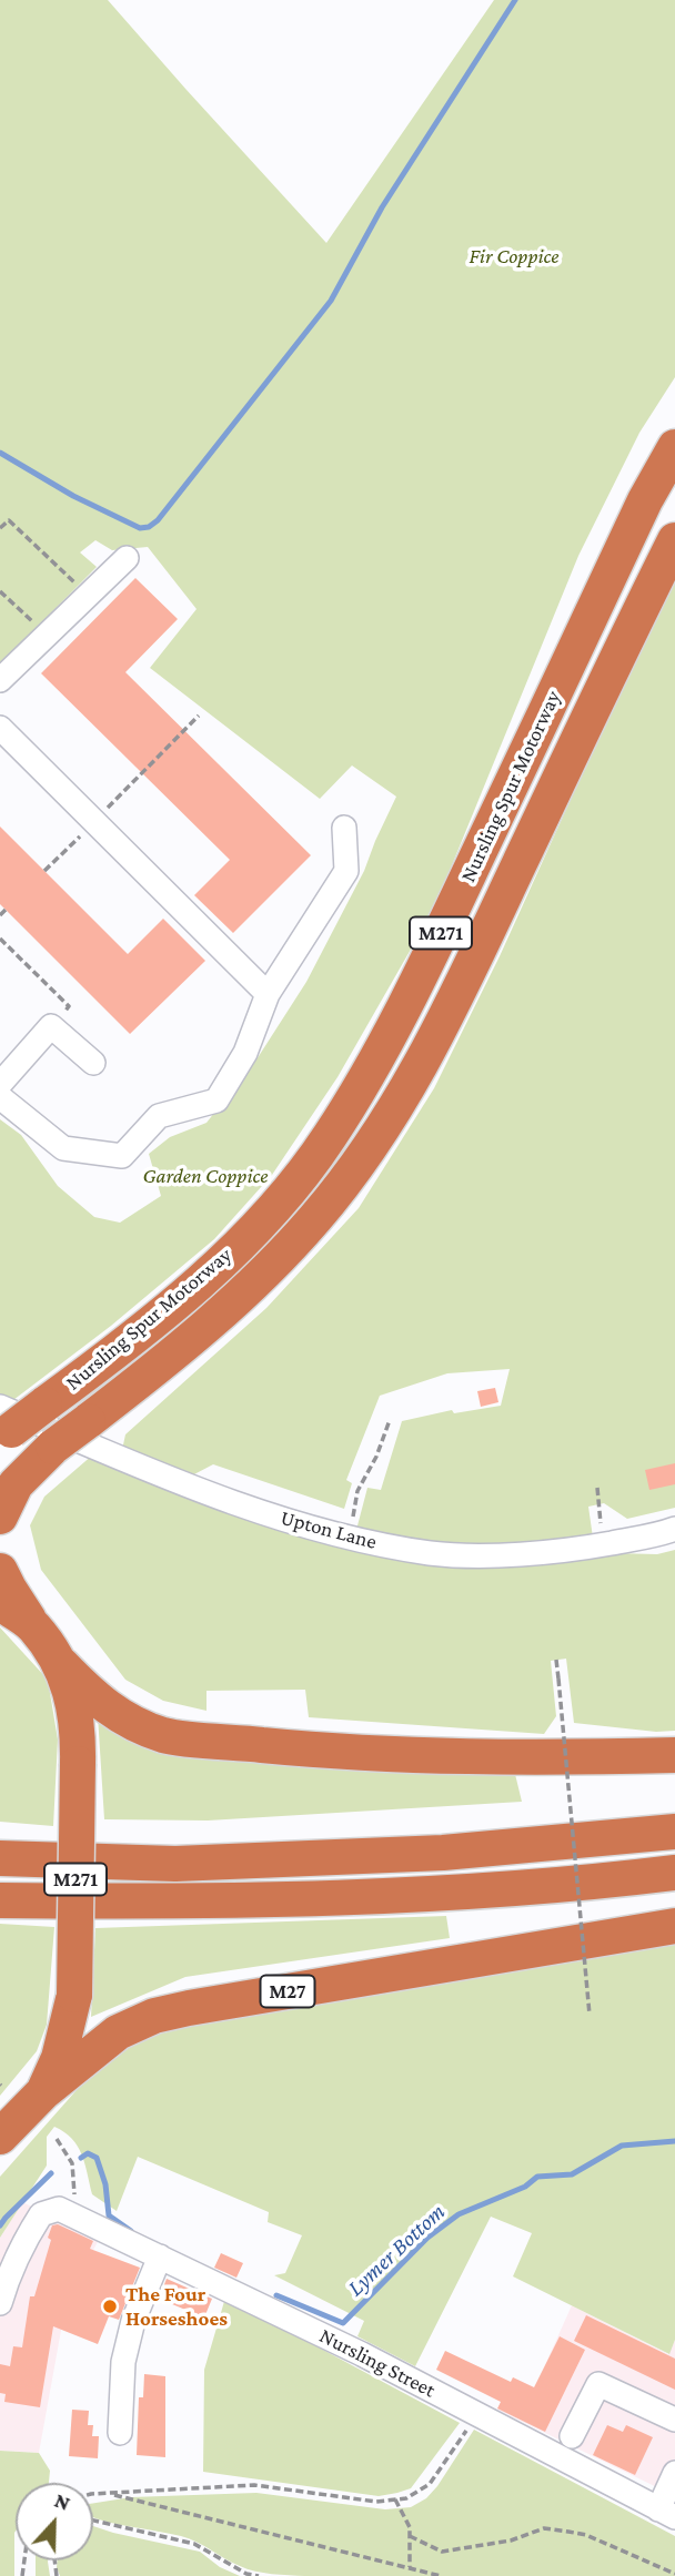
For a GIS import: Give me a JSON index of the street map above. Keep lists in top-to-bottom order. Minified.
{"streets":{"highway":["Nursling Spur Motorway","M271","M27"],"street":["Upton Lane","Nursling Street"]},"crossings":[["Nursling Spur Motorway","Upton Lane"],["M271","M27"]],"water":["Lymer Bottom"],"parks":["Fir Coppice","Garden Coppice"],"places":["The Four Horseshoes"],"north":"top"}
